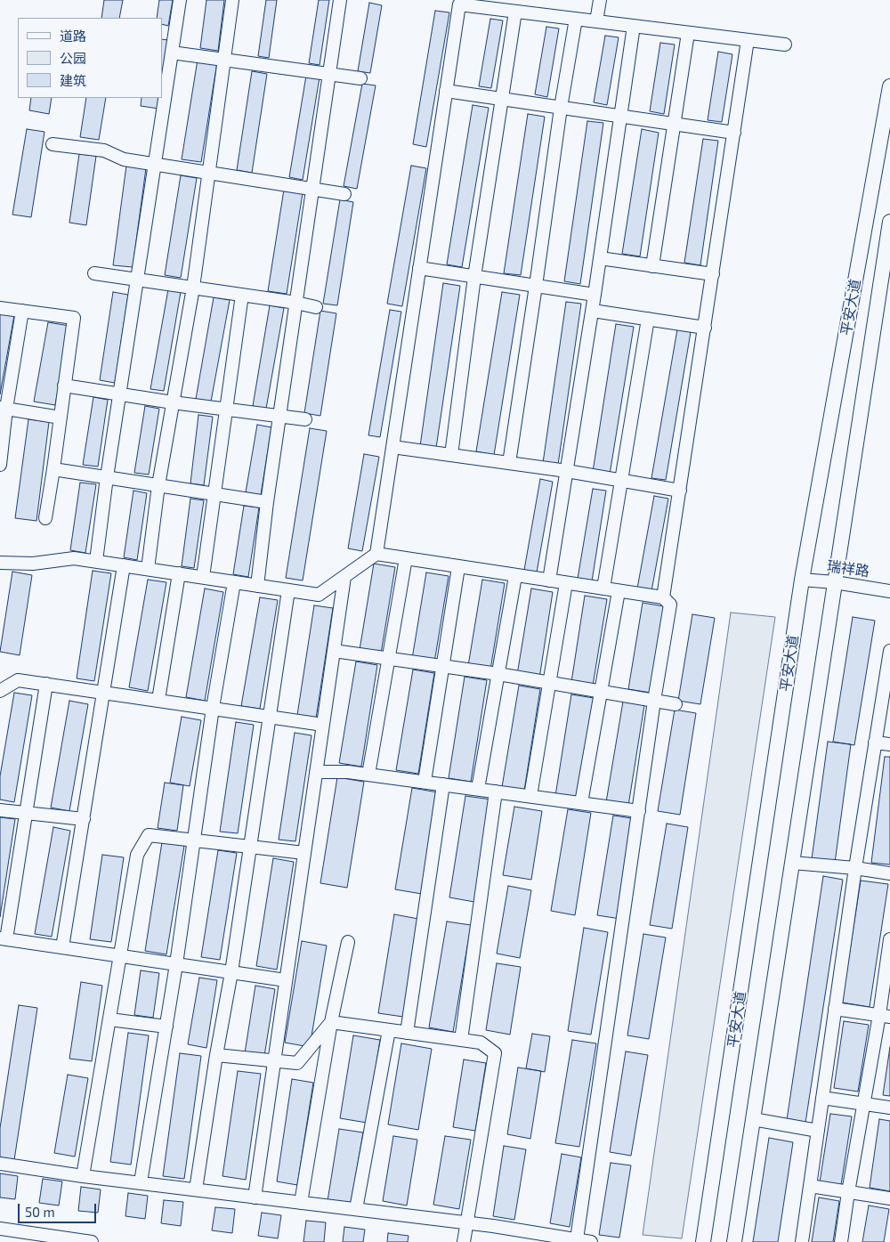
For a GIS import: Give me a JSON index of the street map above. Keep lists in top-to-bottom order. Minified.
{"streets":{"main road":["平安大道"],"street":["瑞祥路"]},"crossings":[["平安大道","瑞祥路"]],"legend":["道路","公园","建筑"],"scale_bar":"50 m"}
